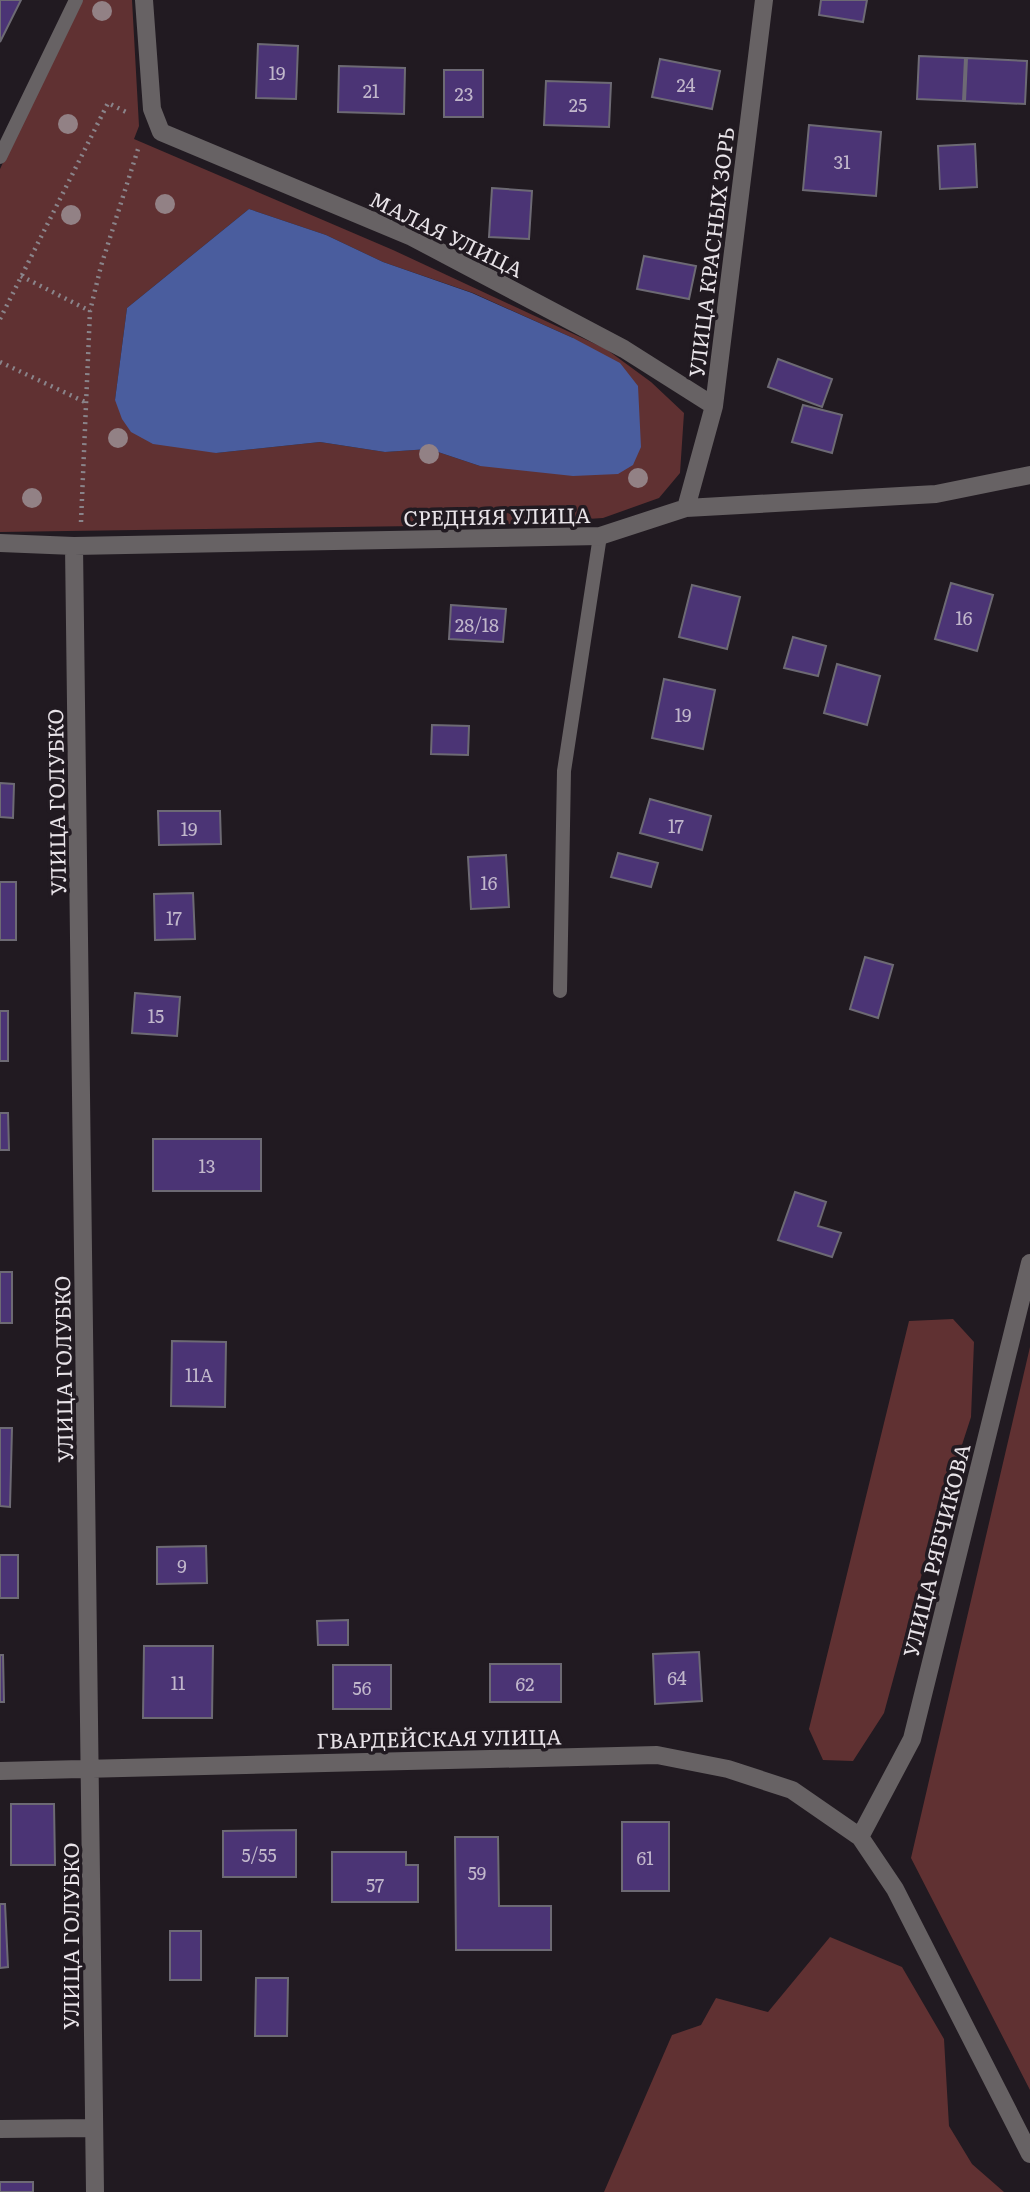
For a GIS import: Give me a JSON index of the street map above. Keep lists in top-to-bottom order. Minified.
{"streets":{"street":["МАЛАЯ УЛИЦА","УЛИЦА КРАСНЫХ ЗОРЬ","СРЕДНЯЯ УЛИЦА","УЛИЦА ГОЛУБКО","УЛИЦА РЯБЧИКОВА","ГВАРДЕЙСКАЯ УЛИЦА"]},"crossings":[["МАЛАЯ УЛИЦА","УЛИЦА КРАСНЫХ ЗОРЬ"],["УЛИЦА КРАСНЫХ ЗОРЬ","СРЕДНЯЯ УЛИЦА"],["СРЕДНЯЯ УЛИЦА","УЛИЦА ГОЛУБКО"],["УЛИЦА ГОЛУБКО","ГВАРДЕЙСКАЯ УЛИЦА"],["УЛИЦА РЯБЧИКОВА","ГВАРДЕЙСКАЯ УЛИЦА"]],"house_numbers":["19","24","21","23","25","31","16","28/18","19","17","19","16","17","15","13","11А","9","64","11","62","56","5/55","61","59","57"]}
